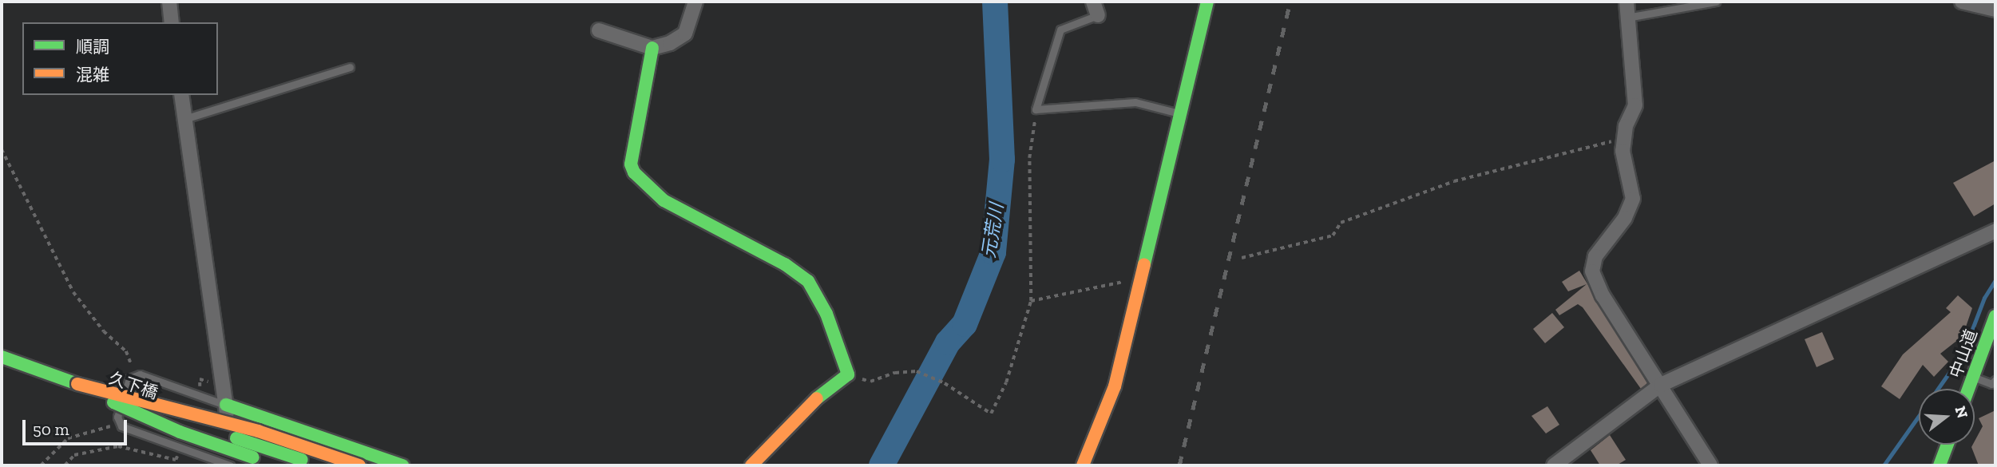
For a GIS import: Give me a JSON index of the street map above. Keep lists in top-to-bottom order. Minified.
{"streets":{"main road":["中山道","久下橋"]},"water":["元荒川"],"legend":["順調","混雑"],"scale_bar":"50 m","north":"right"}
